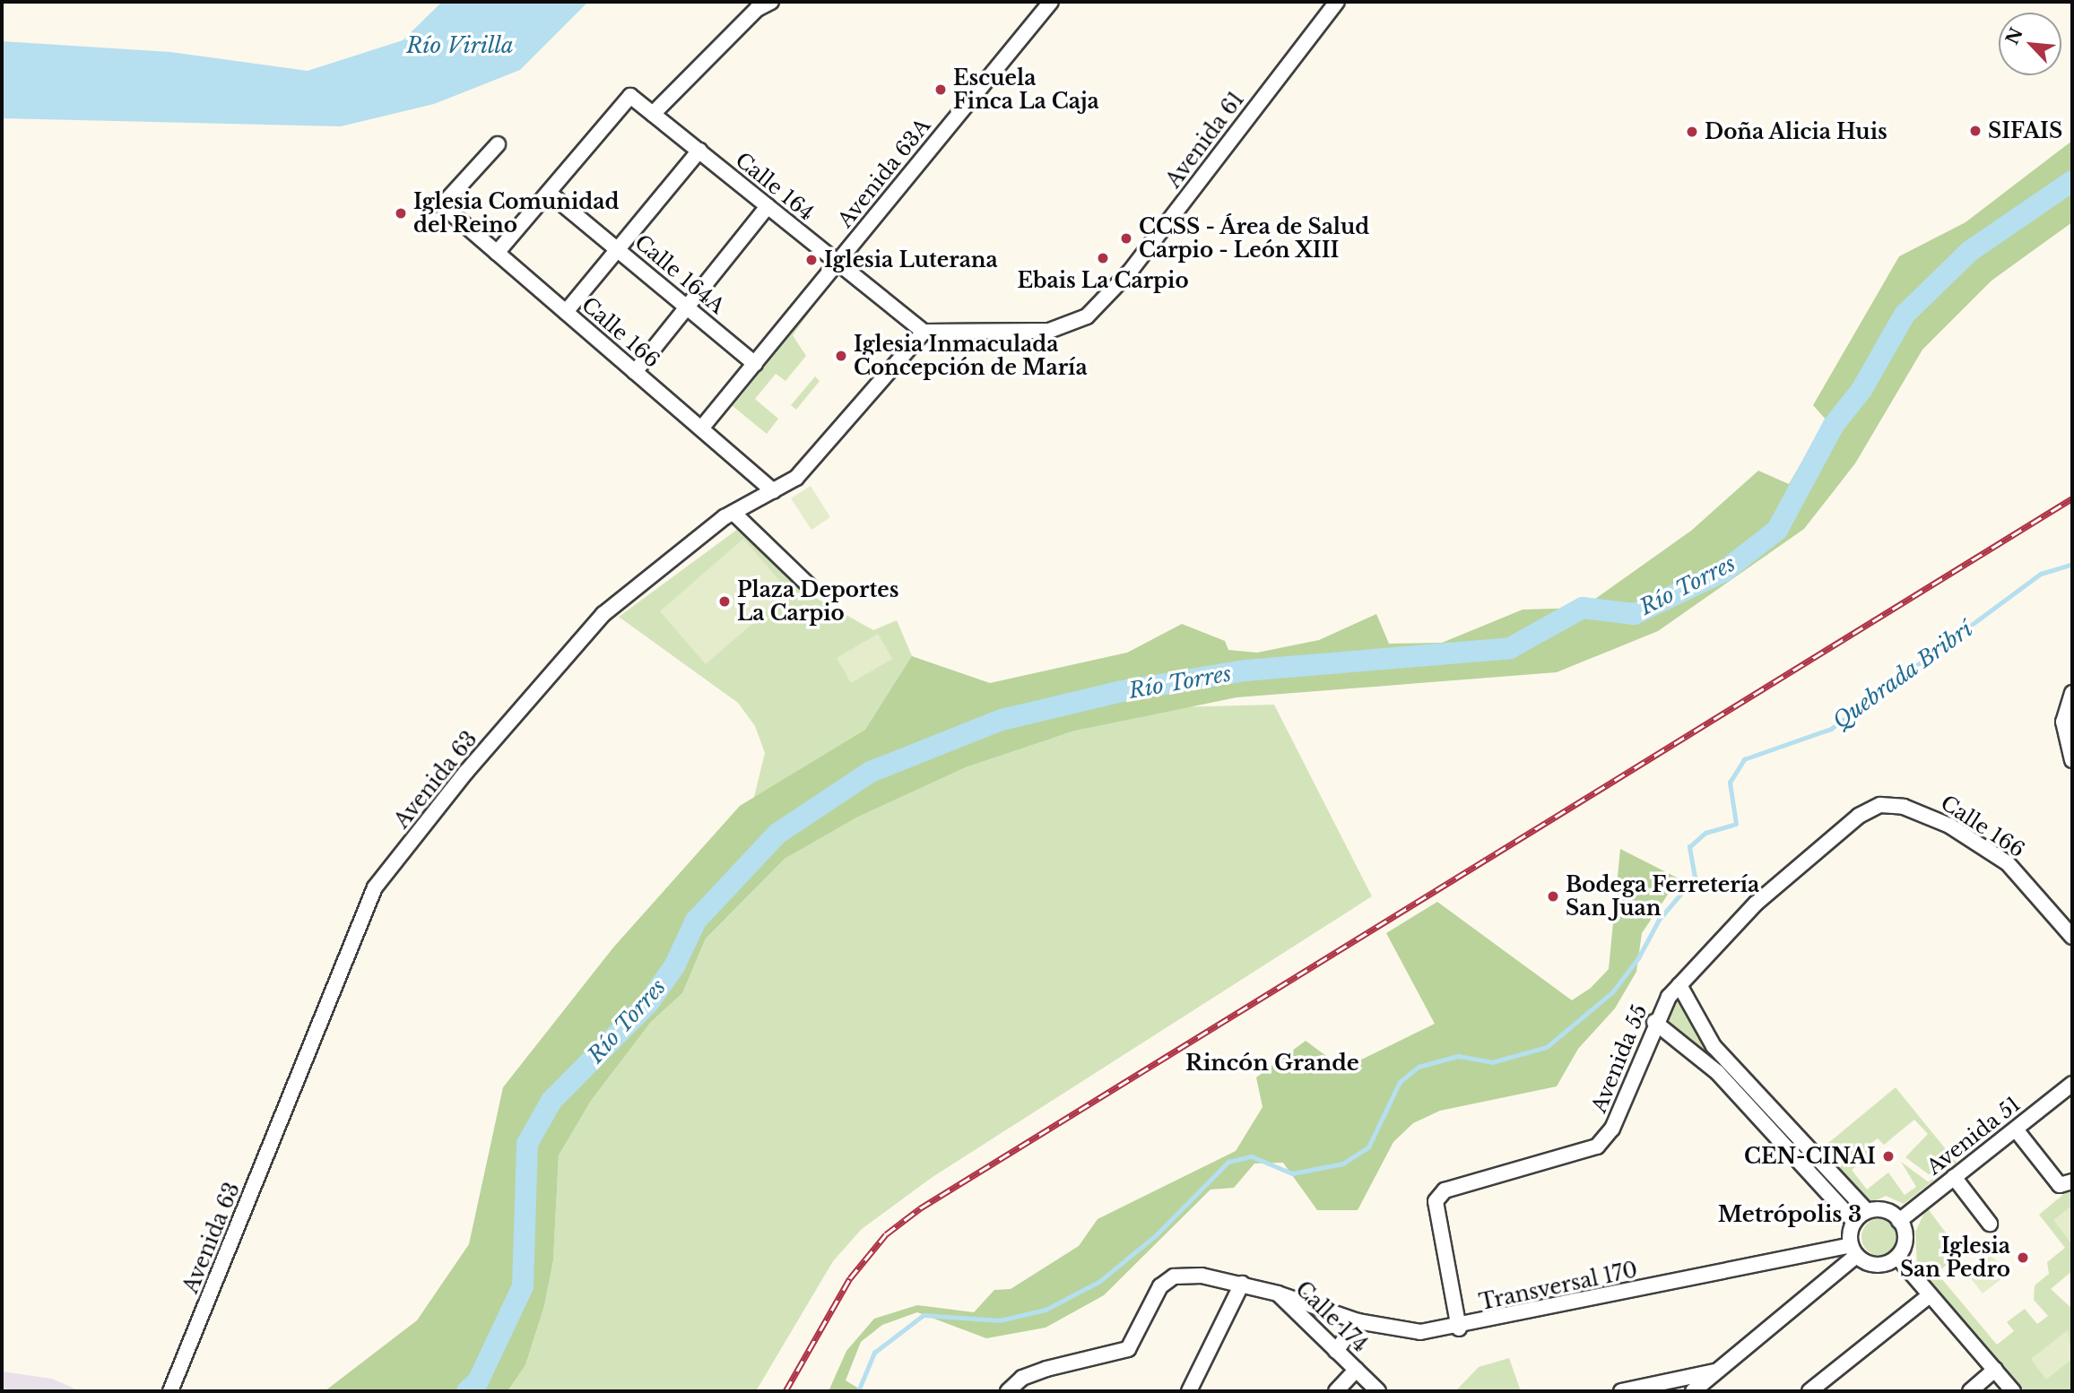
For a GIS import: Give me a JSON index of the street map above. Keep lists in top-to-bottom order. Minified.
{"streets":{"street":["Avenida 61","Avenida 63A","Calle 164","Calle 164A","Calle 166","Avenida 63","Avenida 55","Avenida 51","Transversal 170","Calle 174"]},"crossings":[["Avenida 61","Calle 164"],["Avenida 61","Avenida 63"],["Avenida 63A","Calle 164"],["Avenida 63A","Calle 164A"],["Avenida 63A","Calle 166"],["Calle 164","Calle 164A"],["Calle 164","Avenida 63"],["Calle 166","Avenida 63"],["Calle 166","Avenida 55"],["Avenida 55","Transversal 170"],["Avenida 51","Transversal 170"],["Transversal 170","Calle 174"]],"districts":["Rincón Grande","Metrópolis 3"],"water":["Río Virilla","Río Torres","Quebrada Bribrí"],"places":["Escuela Finca La Caja","SIFAIS","Doña Alicia Huis","Iglesia Comunidad del Reino","CCSS - Área de Salud Carpio - León XIII","Ebais La Carpio","Iglesia Luterana","Iglesia Inmaculada Concepción de María","Plaza Deportes La Carpio","Bodega Ferretería San Juan","CEN-CINAI","Iglesia San Pedro"],"north":"top left"}
